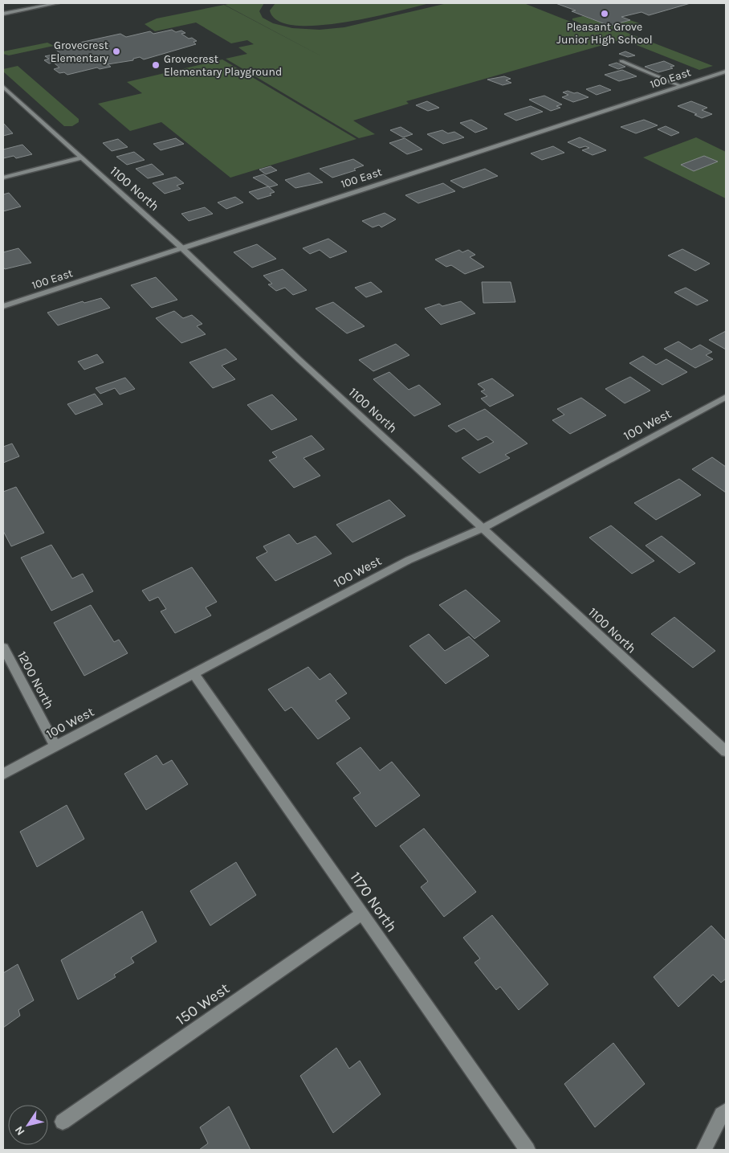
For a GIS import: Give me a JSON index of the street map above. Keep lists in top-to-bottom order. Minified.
{"streets":{"street":["100 East","1100 North","100 West","1200 North","1170 North","150 West"]},"crossings":[["100 East","1100 North"],["1100 North","100 West"],["100 West","1200 North"],["100 West","1170 North"],["1170 North","150 West"]],"places":["Pleasant Grove Junior High School","Grovecrest Elementary","Grovecrest Elementary Playground"],"north":"bottom left"}
